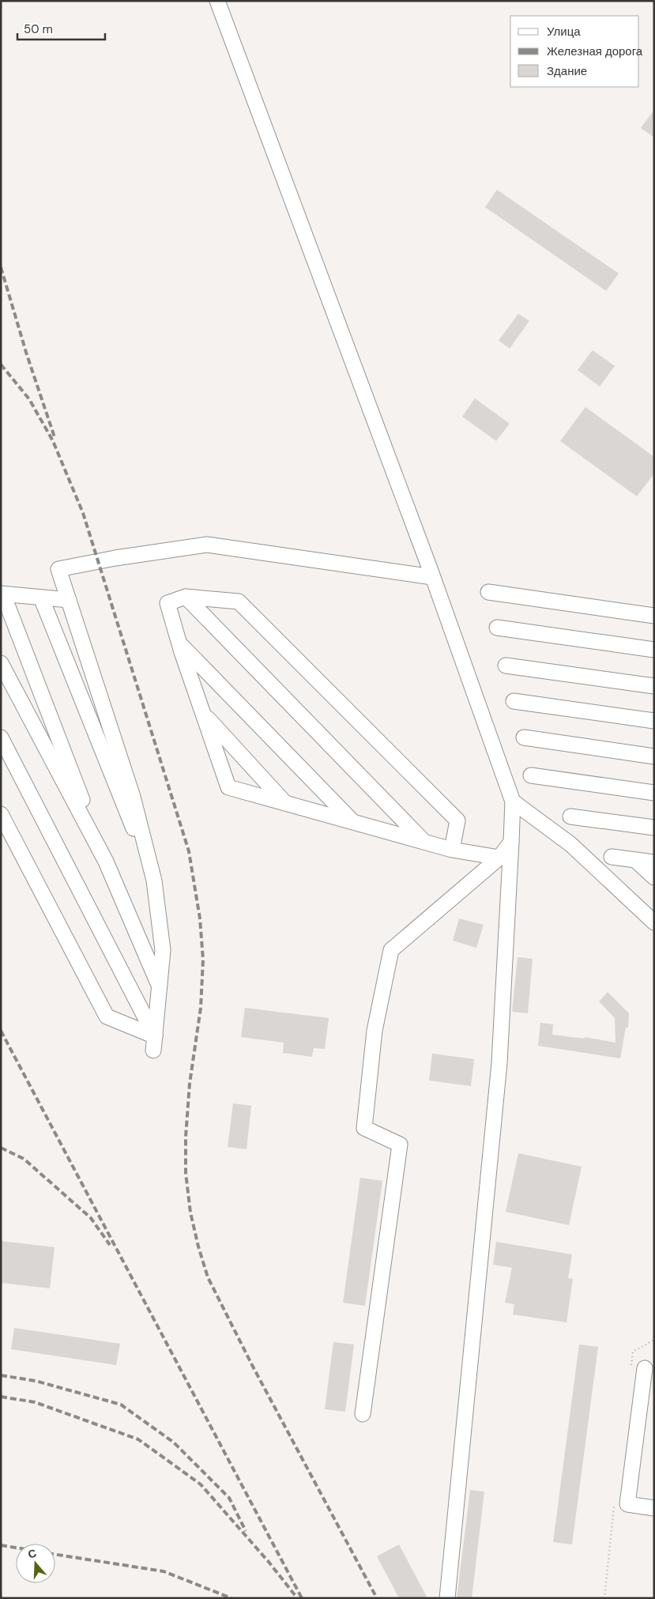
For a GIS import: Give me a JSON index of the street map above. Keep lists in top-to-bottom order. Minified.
{"legend":["Улица","Железная дорога","Здание"],"scale_bar":"50 m","north":"top"}
